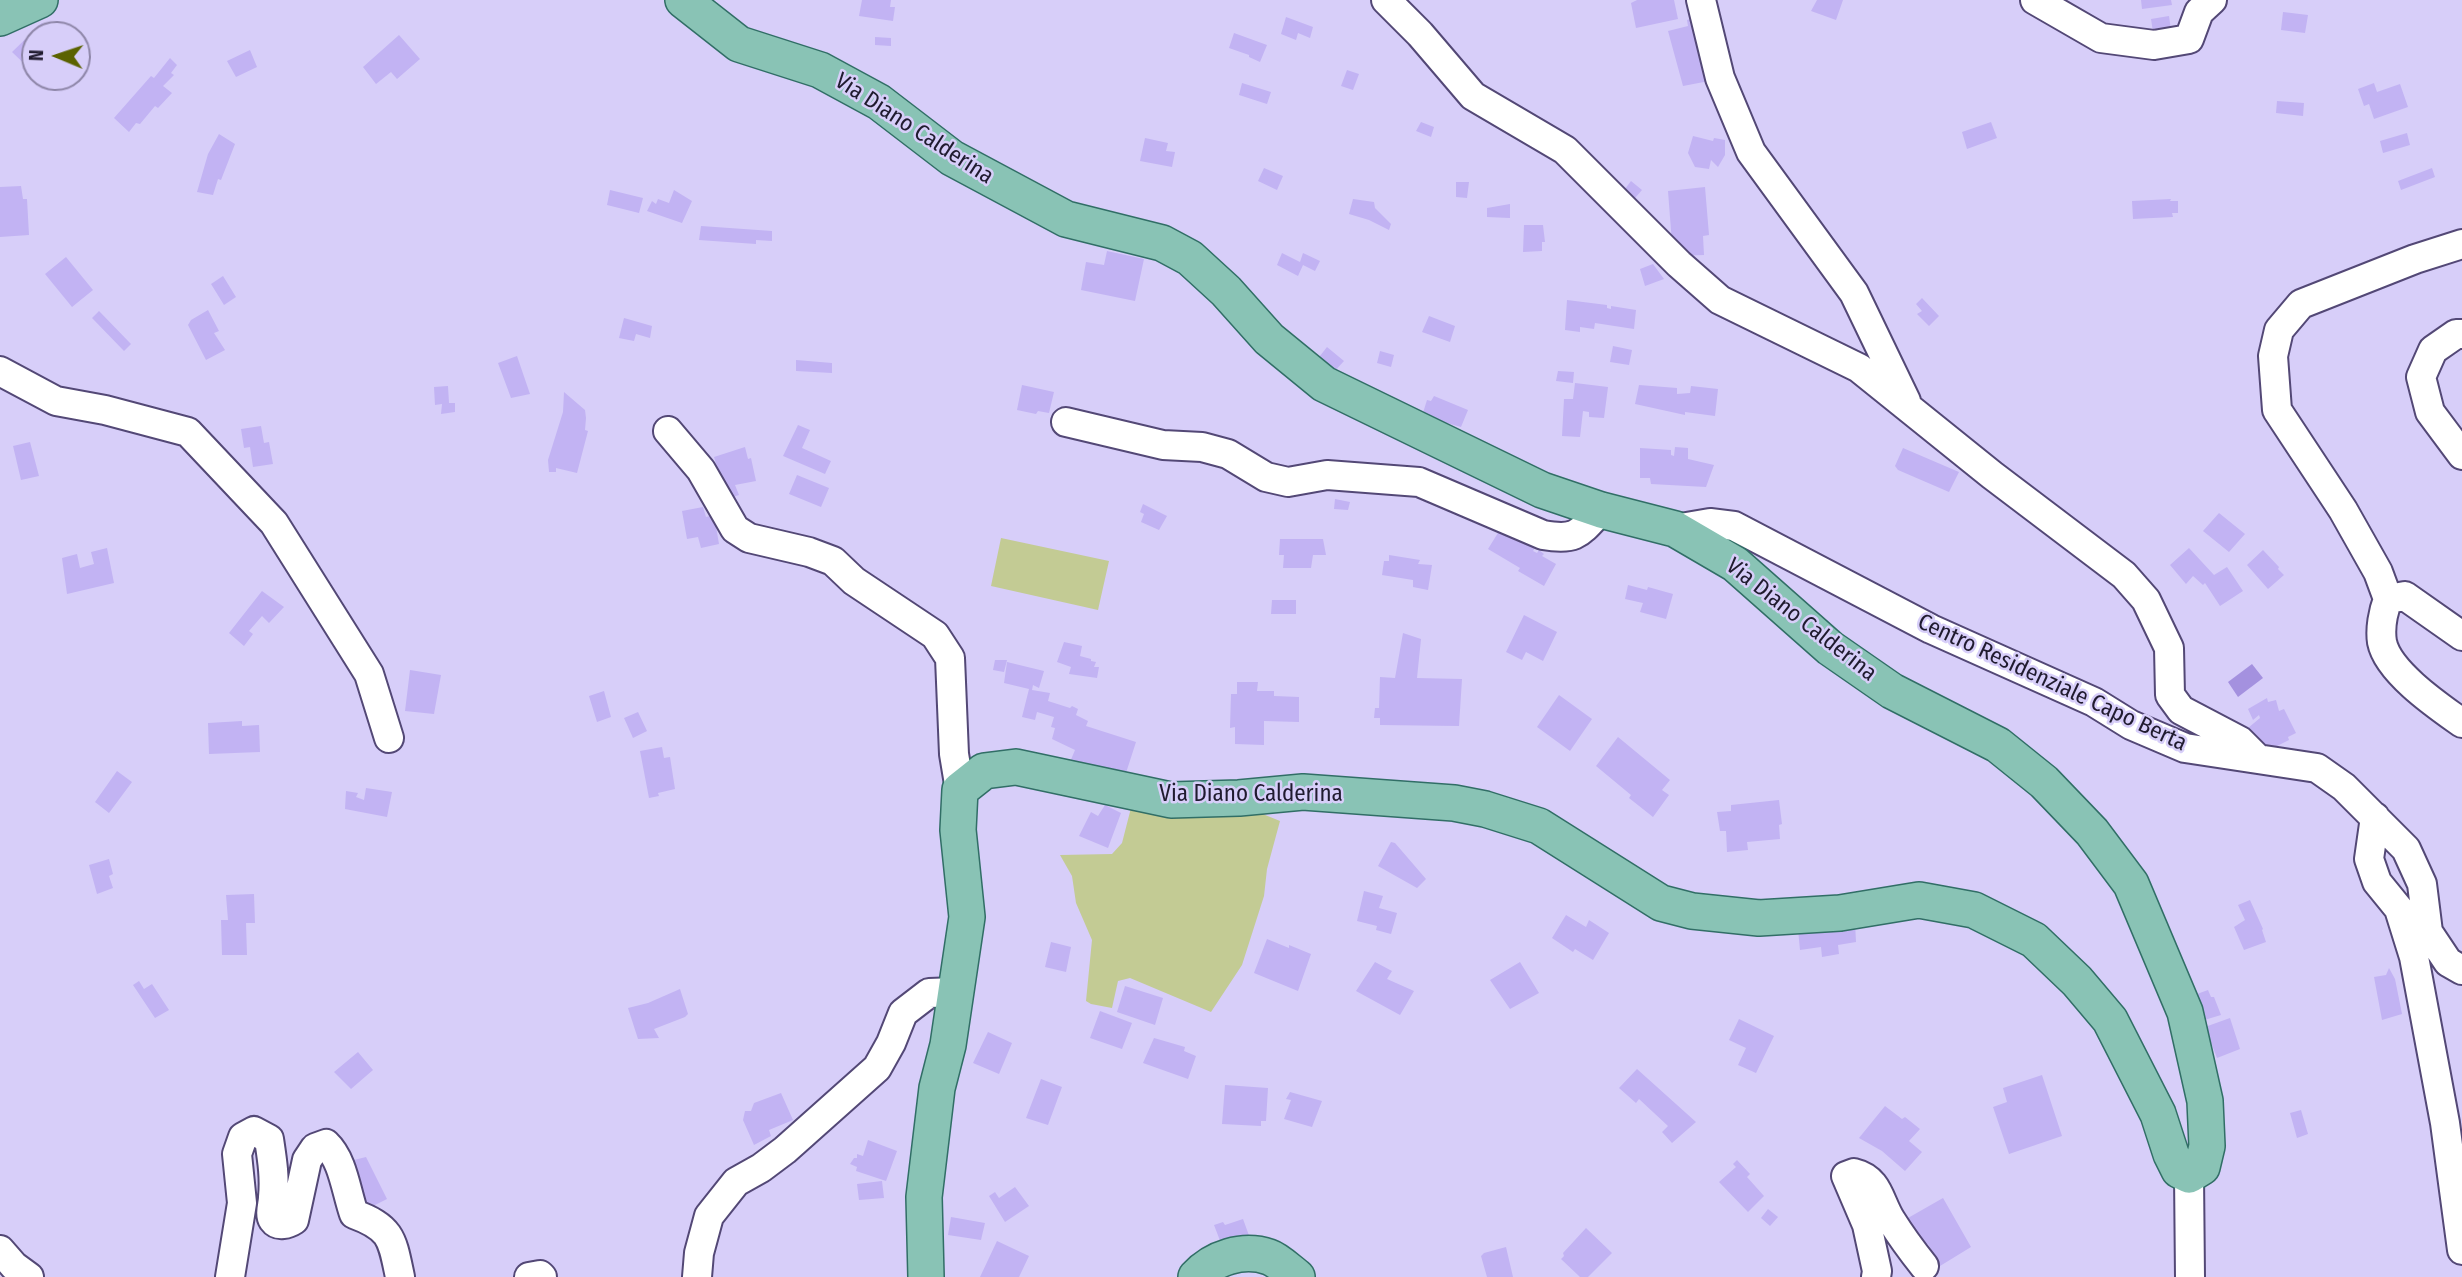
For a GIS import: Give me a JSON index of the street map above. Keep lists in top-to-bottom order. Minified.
{"streets":{"main road":["Via Diano Calderina"],"street":["Centro Residenziale Capo Berta"]},"crossings":[["Via Diano Calderina","Centro Residenziale Capo Berta"]],"north":"left"}
